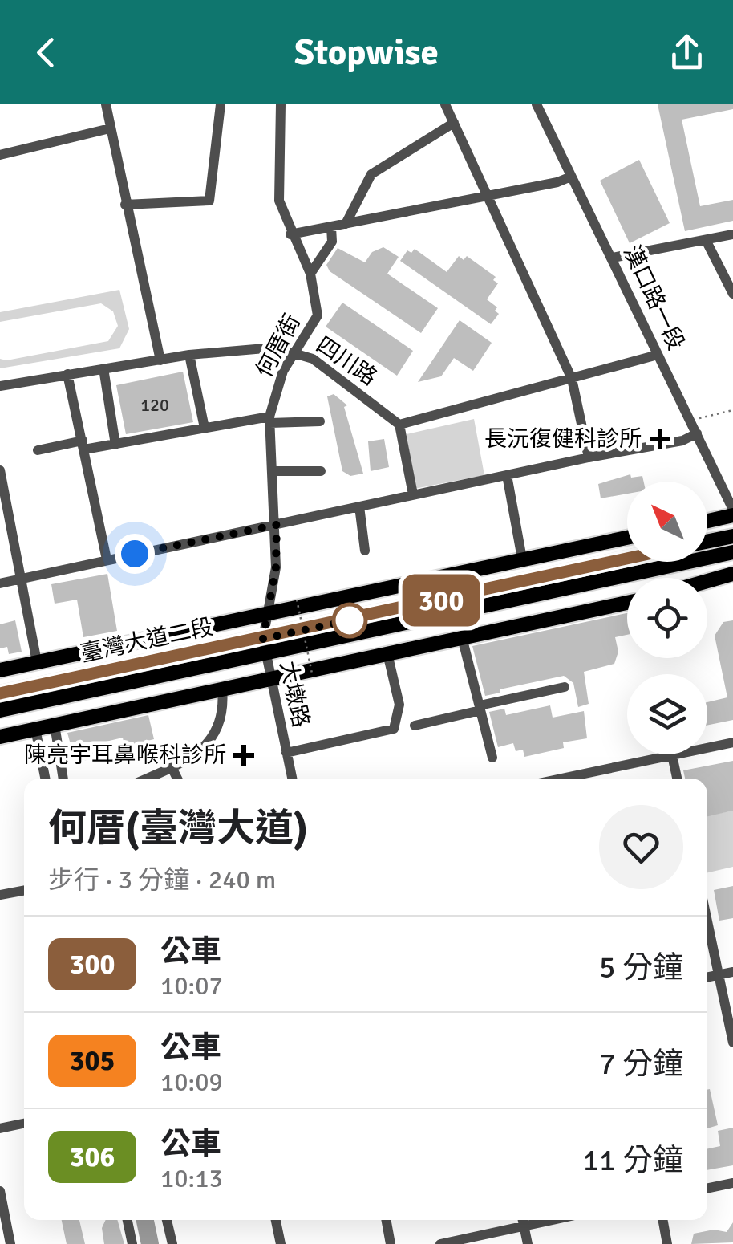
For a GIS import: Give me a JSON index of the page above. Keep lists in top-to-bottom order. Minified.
{"streets":{"main road":["臺灣大道二段"],"street":["漢口路一段","何厝街","四川路","大墩路"]},"crossings":[["何厝街","四川路"],["何厝街","臺灣大道二段"],["何厝街","大墩路"],["臺灣大道二段","大墩路"]],"places":{"health":["長沅復健科診所","陳亮宇耳鼻喉科診所"]},"lines":["bus line 300"],"house_numbers":["120"],"north":"top left","page":{"header":"Stopwise","on_map":"300","heading":["何厝(臺灣大道)","步行 · 3 分鐘 · 240 m"],"list":[{"mark":"300","name":"公車","note":"10:07","value":"5 分鐘"},{"mark":"305","name":"公車","note":"10:09","value":"7 分鐘"},{"mark":"306","name":"公車","note":"10:13","value":"11 分鐘"}]}}
